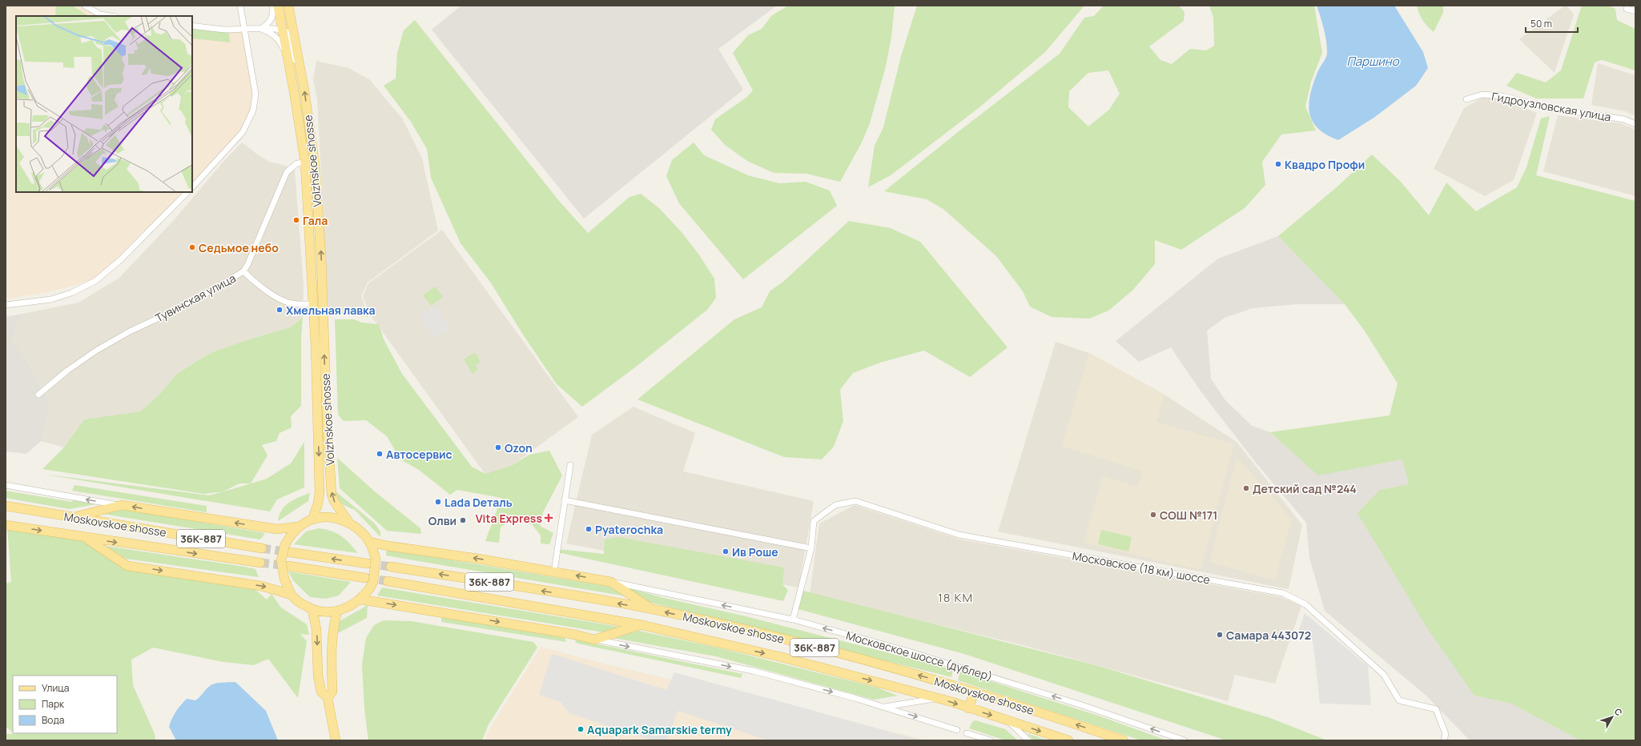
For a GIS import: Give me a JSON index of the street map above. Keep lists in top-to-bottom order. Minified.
{"streets":{"main road":["Volzhskoe shosse","Moskovskoe shosse","36К-887"],"street":["Гидроузловская улица","Тувинская улица","Московское (18 км) шоссе","Московское шоссе (дублер)"]},"crossings":[["Volzhskoe shosse","Тувинская улица"],["Московское (18 км) шоссе","Московское шоссе (дублер)"]],"one_way":["Московское шоссе (дублер)"],"districts":["18 KM"],"water":["Паршино"],"places":{"other":["Квадро Профи","Гала","Седьмое небо","Хмельная лавка","Ozon","Автосервис","Детский сад №244","Lada Dеталь","СОШ №171","Олви","Pyaterochka","Ив Роше","Самара 443072","Aquapark Samarskie termy"],"health":["Vita Express"]},"legend":["Улица","Парк","Вода"],"scale_bar":"50 m","north":"top right"}
